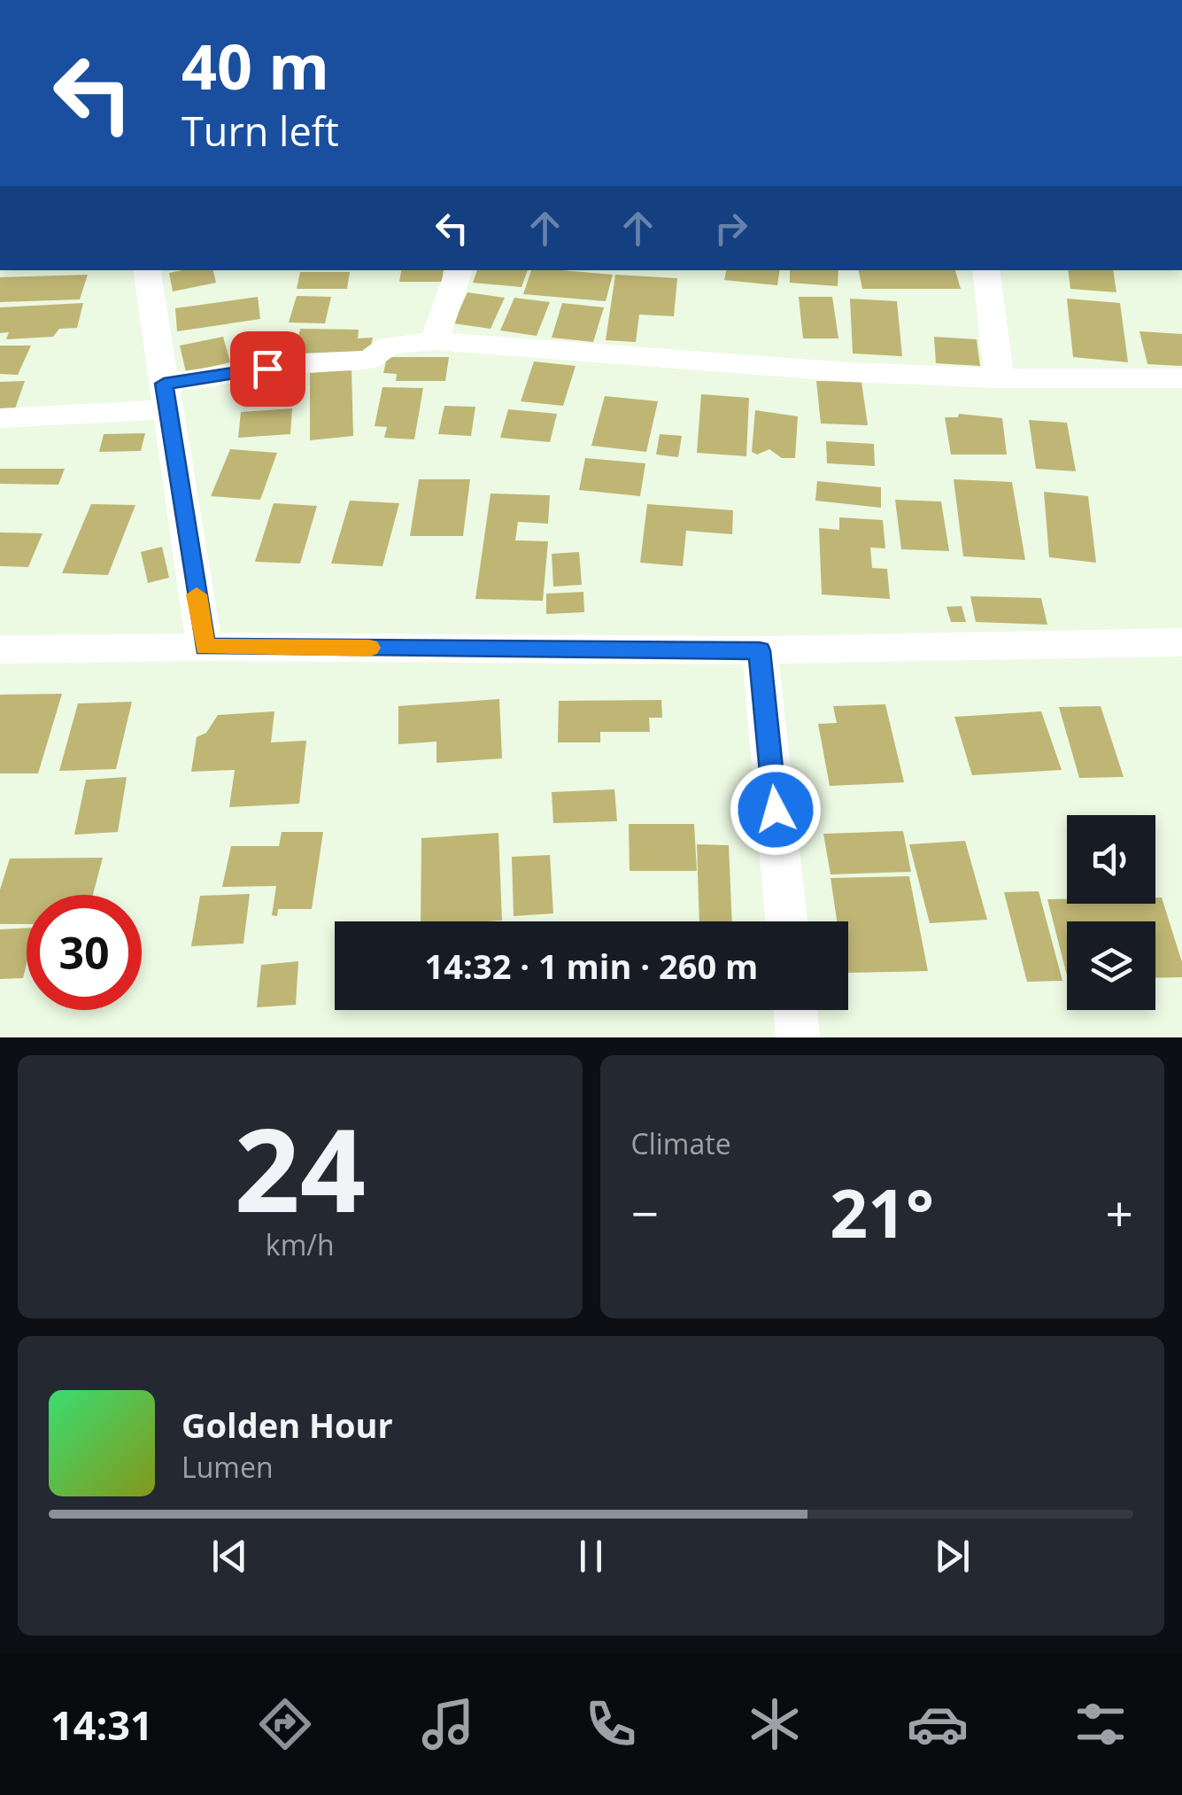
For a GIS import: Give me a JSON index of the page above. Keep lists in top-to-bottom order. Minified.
{"page":{"turn":["40 m","Turn left"],"limit":"30","trip":"14:32 · 1 min · 260 m","tile":[["24","km/h"],"Climate"],"heat":["−","21°","+"],"song":["Golden Hour","Lumen"],"tabs":"14:31"}}
